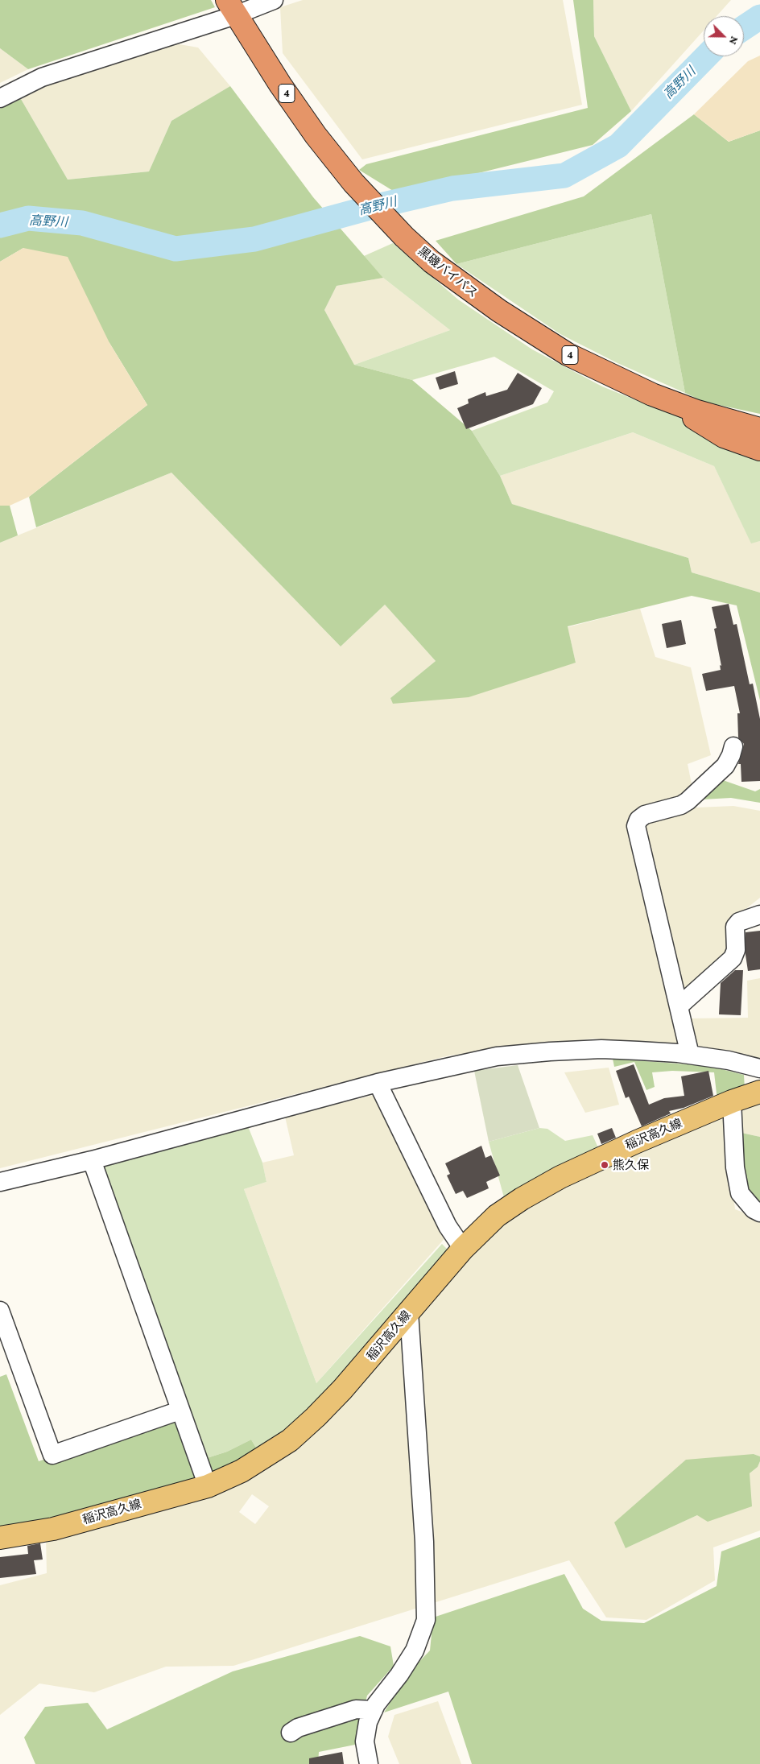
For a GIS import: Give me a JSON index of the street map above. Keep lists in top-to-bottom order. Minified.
{"streets":{"highway":["4","黒磯バイパス"],"main road":["稲沢高久線"]},"crossings":[["4","黒磯バイパス"]],"water":["高野川"],"places":["熊久保"],"north":"bottom right"}
